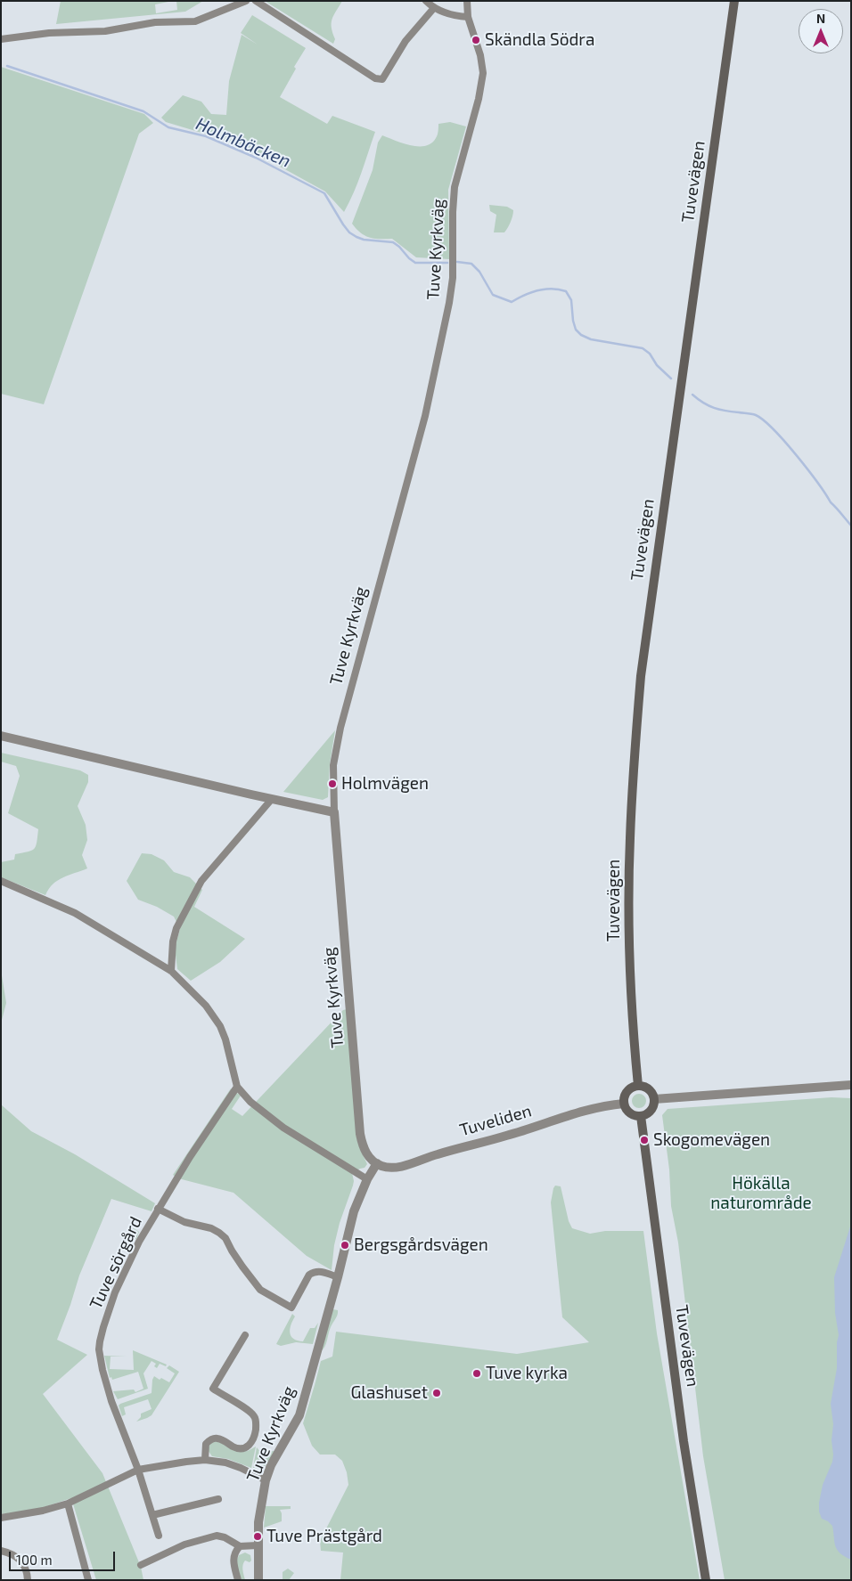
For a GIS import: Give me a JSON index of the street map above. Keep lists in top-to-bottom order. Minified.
{"streets":{"main road":["Tuvevägen"],"street":["Tuve Kyrkväg","Tuveliden","Tuve sörgård"]},"crossings":[["Tuvevägen","Tuveliden"],["Tuve Kyrkväg","Tuveliden"]],"water":["Holmbäcken"],"parks":["Hökälla naturområde"],"places":["Skändla Södra","Holmvägen","Skogomevägen","Bergsgårdsvägen","Tuve kyrka","Glashuset","Tuve Prästgård"],"scale_bar":"100 m","north":"top"}
